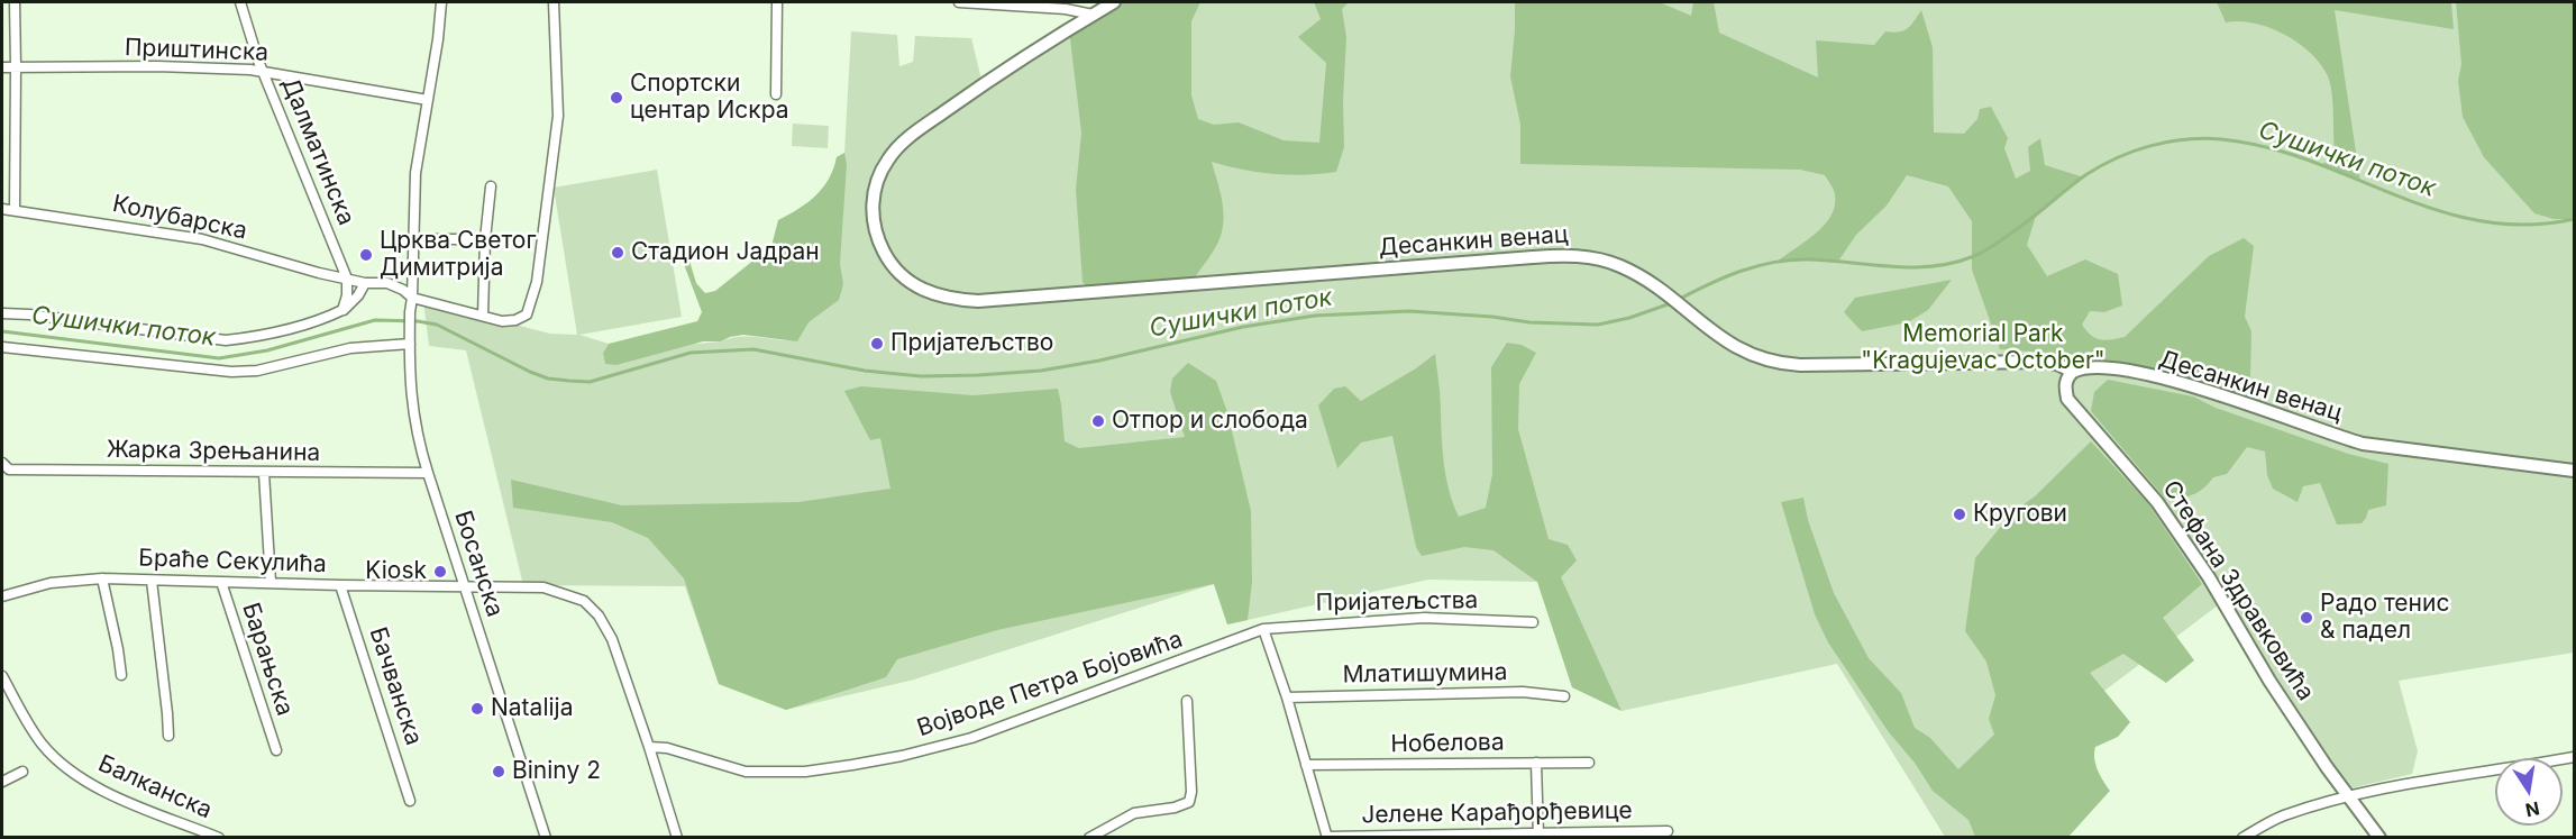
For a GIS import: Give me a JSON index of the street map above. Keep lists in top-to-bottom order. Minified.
{"streets":{"street":["Приштинска","Далматинска","Колубарска","Десанкин венац","Жарка Зрењанина","Браће Секулића","Босанска","Стефана Здравковића","Пријатељства","Барањска","Млатишумина","Војводе Петра Бојовића","Бачванска","Нобелова","Балканска","Јелене Карађорђевице"]},"crossings":[["Приштинска","Далматинска"],["Приштинска","Босанска"],["Далматинска","Колубарска"],["Колубарска","Босанска"],["Десанкин венац","Стефана Здравковића"],["Жарка Зрењанина","Босанска"],["Браће Секулића","Босанска"],["Браће Секулића","Барањска"],["Браће Секулића","Бачванска"],["Пријатељства","Војводе Петра Бојовића"]],"water":["Сушички поток"],"parks":["Memorial Park \"Kragujevac October\""],"places":["Спортски центар Искра","Стадион Јадран","Црква Светог Димитрија","Пријатељство","Отпор и слобода","Кругови","Kiosk","Радо тенис & падел","Natalija","Bininy 2"],"north":"bottom"}
